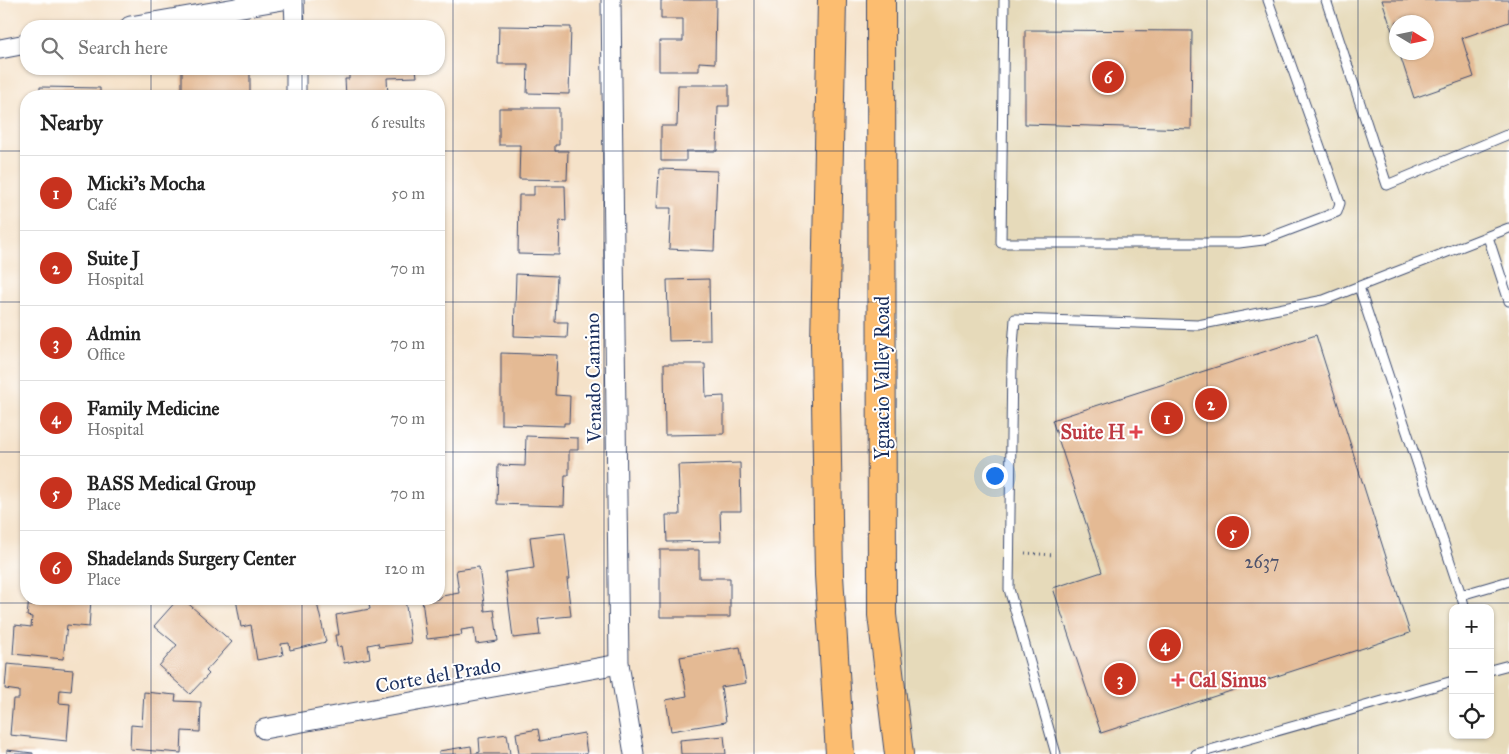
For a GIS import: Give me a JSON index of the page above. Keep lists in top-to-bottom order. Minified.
{"streets":{"highway":["Ygnacio Valley Road"],"street":["Venado Camino","Corte del Prado"]},"crossings":[["Venado Camino","Corte del Prado"]],"places":{"health":["Suite H","Cal Sinus"]},"house_numbers":["2637"],"north":"right","page":{"search":"Search here","pins":["6","2","1","5","4","3"],"heading":["Nearby","6 results"],"list":[{"mark":"1","name":"Micki's Mocha","note":"Café","value":"50 m"},{"mark":"2","name":"Suite J","note":"Hospital","value":"70 m"},{"mark":"3","name":"Admin","note":"Office","value":"70 m"},{"mark":"4","name":"Family Medicine","note":"Hospital","value":"70 m"},{"mark":"5","name":"BASS Medical Group","note":"Place","value":"70 m"},{"mark":"6","name":"Shadelands Surgery Center","note":"Place","value":"120 m"}],"map_buttons":["+","−"]}}
